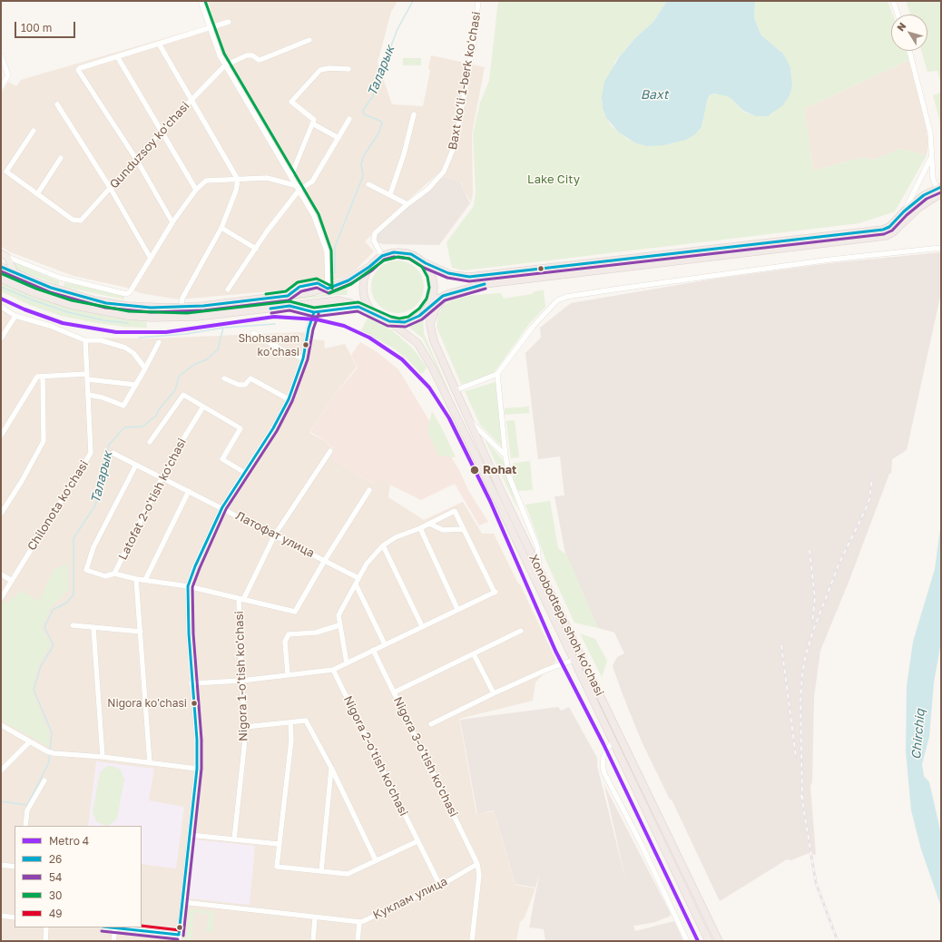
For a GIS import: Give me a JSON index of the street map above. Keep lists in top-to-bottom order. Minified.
{"streets":{"highway":["Xonobodtepa shoh ko'chasi"],"street":["Baxt ko‘li 1-berk koʻchasi","Qunduzsoy ko'chasi","Latofat 2-o'tish ko'chasi","Chilonota ko'chasi","Латофат улица","Nigora 1-o'tish ko'chasi","Nigora 2-o'tish ko'chasi","Nigora 3-o'tish ko'chasi","Куклам улица"]},"crossings":[["Baxt ko‘li 1-berk koʻchasi","Xonobodtepa shoh ko'chasi"],["Latofat 2-o'tish ko'chasi","Латофат улица"],["Nigora 2-o'tish ko'chasi","Куклам улица"],["Nigora 3-o'tish ko'chasi","Куклам улица"]],"water":["Таларык","Baхt","Chirchiq"],"parks":["Lake City"],"places":["Shohsanam ko'chasi","Rohat","Nigora ko'chasi"],"lines":["transit line 30","transit line 26","transit line 54","metro line 4","transit line 49"],"legend":["Metro 4","26","54","30","49"],"scale_bar":"100 m","north":"top left"}
